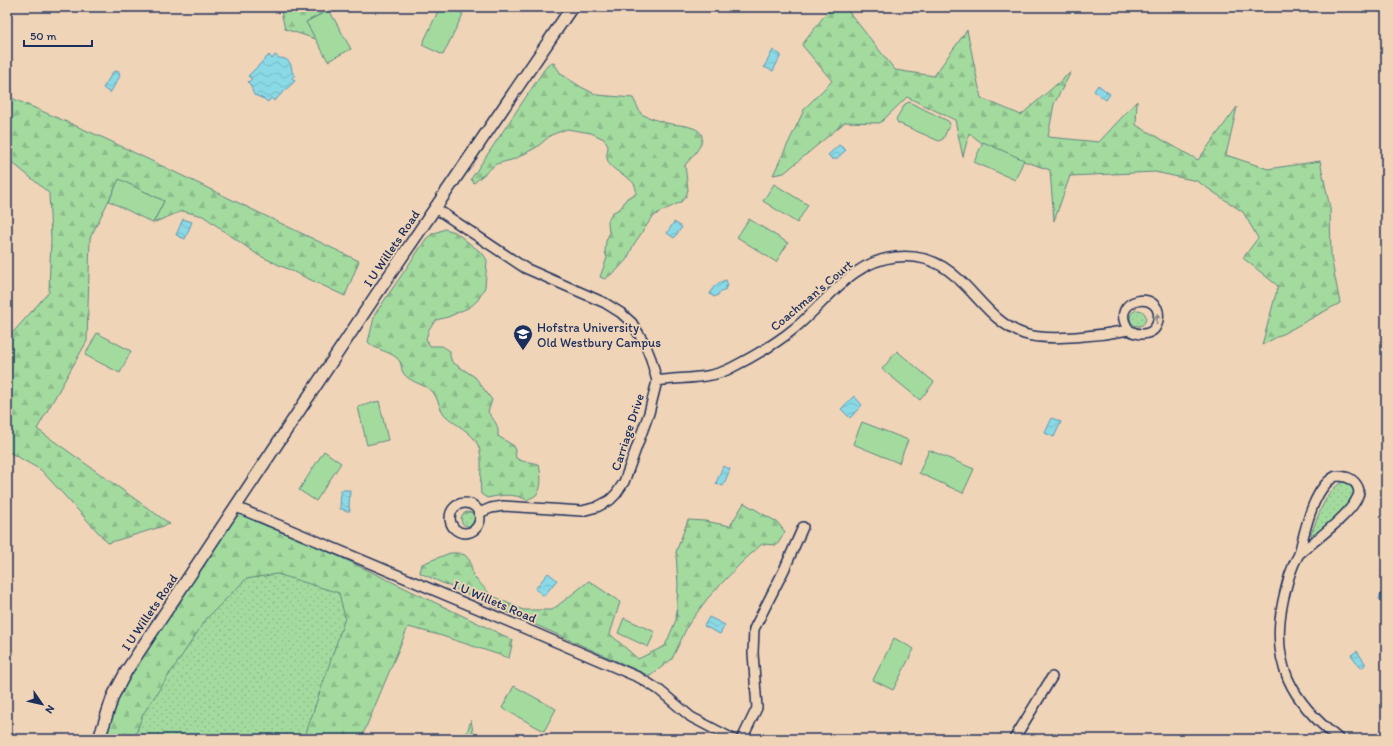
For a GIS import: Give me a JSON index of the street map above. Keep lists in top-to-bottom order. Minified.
{"streets":{"street":["I U Willets Road","Coachman's Court","Carriage Drive"]},"crossings":[["I U Willets Road","Carriage Drive"],["Coachman's Court","Carriage Drive"]],"places":{"school or university":["Hofstra University Old Westbury Campus"]},"scale_bar":"50 m","north":"bottom right"}
